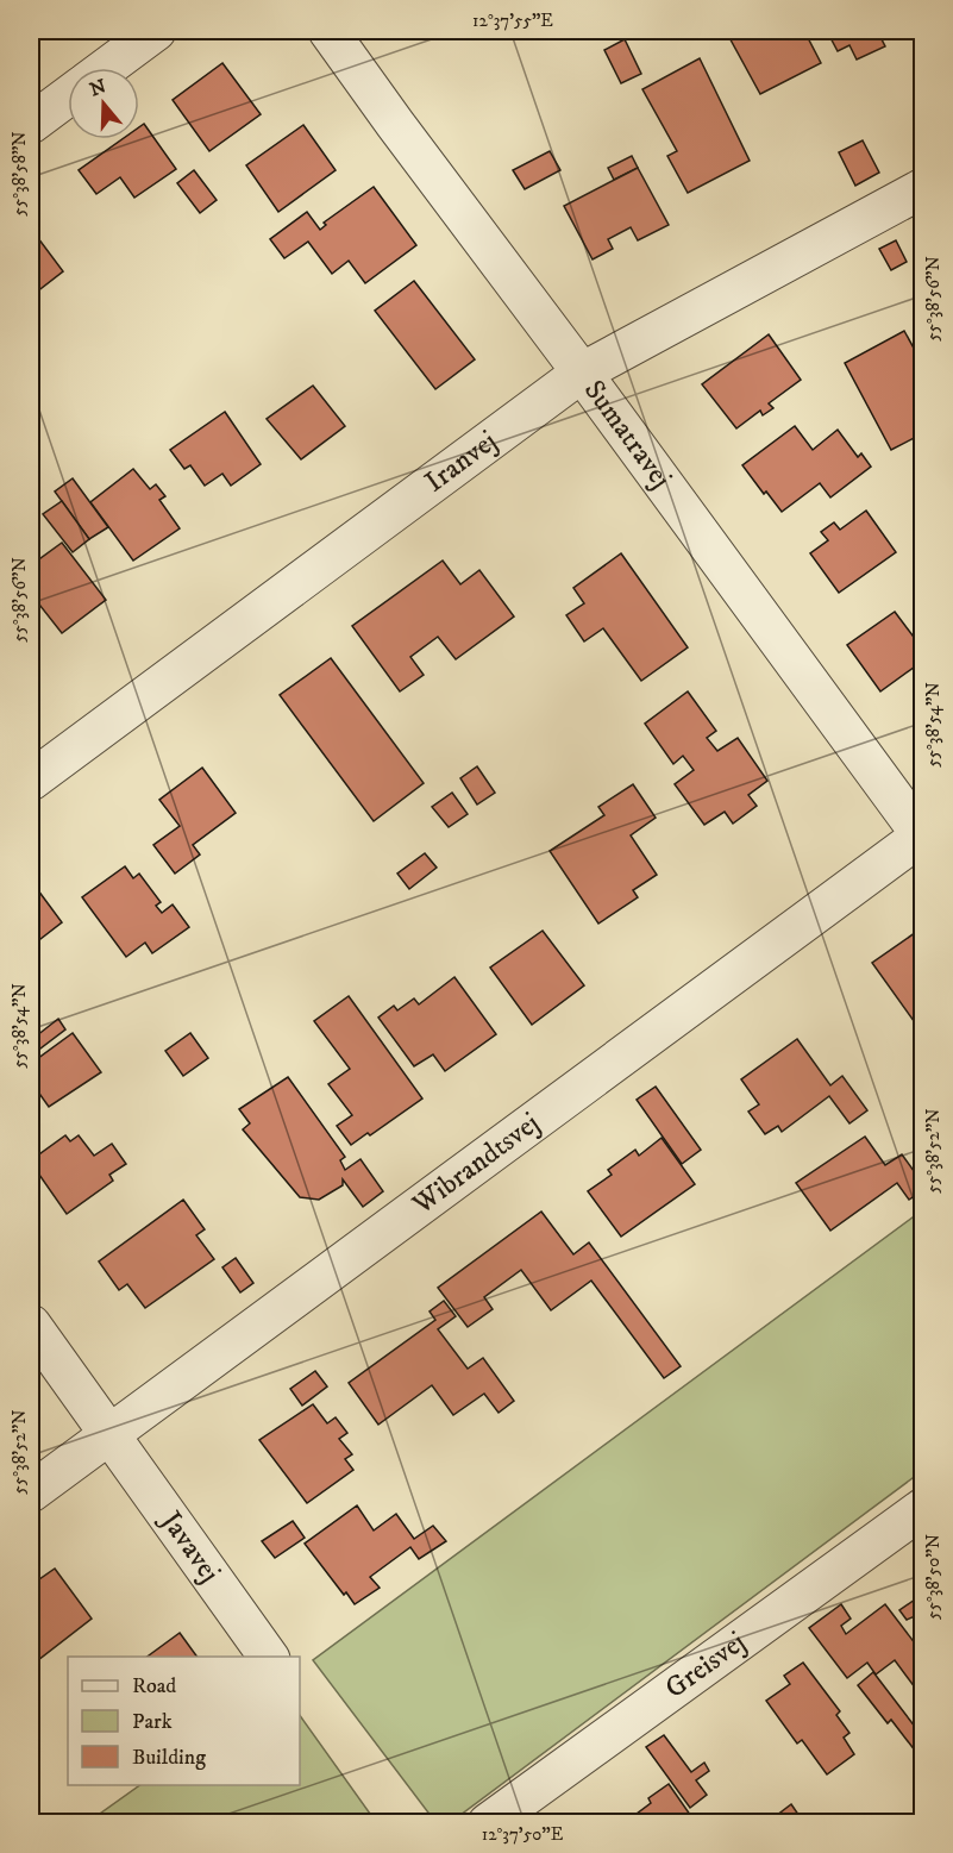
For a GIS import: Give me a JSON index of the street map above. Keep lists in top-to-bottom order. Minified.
{"streets":{"street":["Sumatravej","Iranvej","Wibrandtsvej","Javavej","Greisvej"]},"crossings":[["Sumatravej","Iranvej"],["Sumatravej","Wibrandtsvej"],["Wibrandtsvej","Javavej"]],"legend":["Road","Park","Building"],"north":"top","coordinates":["12°37'55\"E","55°38'58\"N","55°38'56\"N","55°38'54\"N","55°38'52\"N","55°38'50\"N","12°37'50\"E"]}
